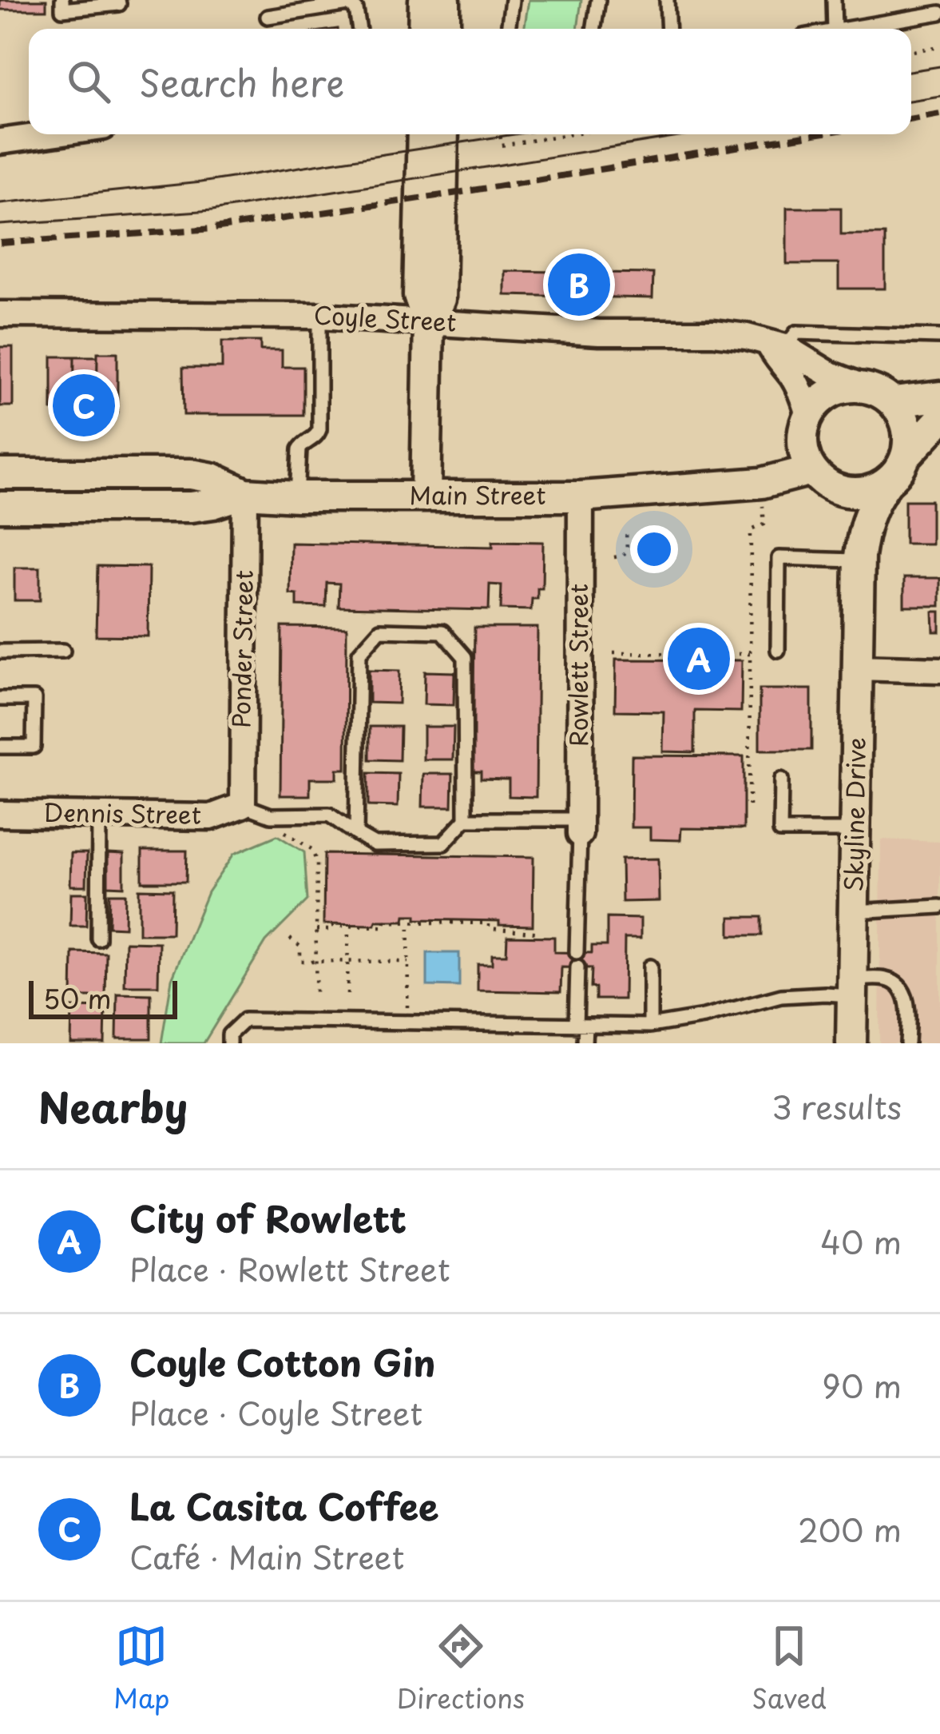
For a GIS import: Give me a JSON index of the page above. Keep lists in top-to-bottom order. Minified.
{"streets":{"street":["Coyle Street","Main Street","Ponder Street","Rowlett Street","Dennis Street","Skyline Drive"]},"crossings":[["Coyle Street","Main Street"],["Coyle Street","Skyline Drive"],["Main Street","Ponder Street"],["Main Street","Rowlett Street"],["Main Street","Skyline Drive"],["Ponder Street","Dennis Street"]],"scale_bar":"50 m","page":{"search":"Search here","pins":["B","C","A"],"scale":"50 m","heading":["Nearby","3 results"],"list":[{"mark":"A","name":"City of Rowlett","note":"Place · Rowlett Street","value":"40 m"},{"mark":"B","name":"Coyle Cotton Gin","note":"Place · Coyle Street","value":"90 m"},{"mark":"C","name":"La Casita Coffee","note":"Café · Main Street","value":"200 m"}],"nav":["Map","Directions","Saved"]}}
